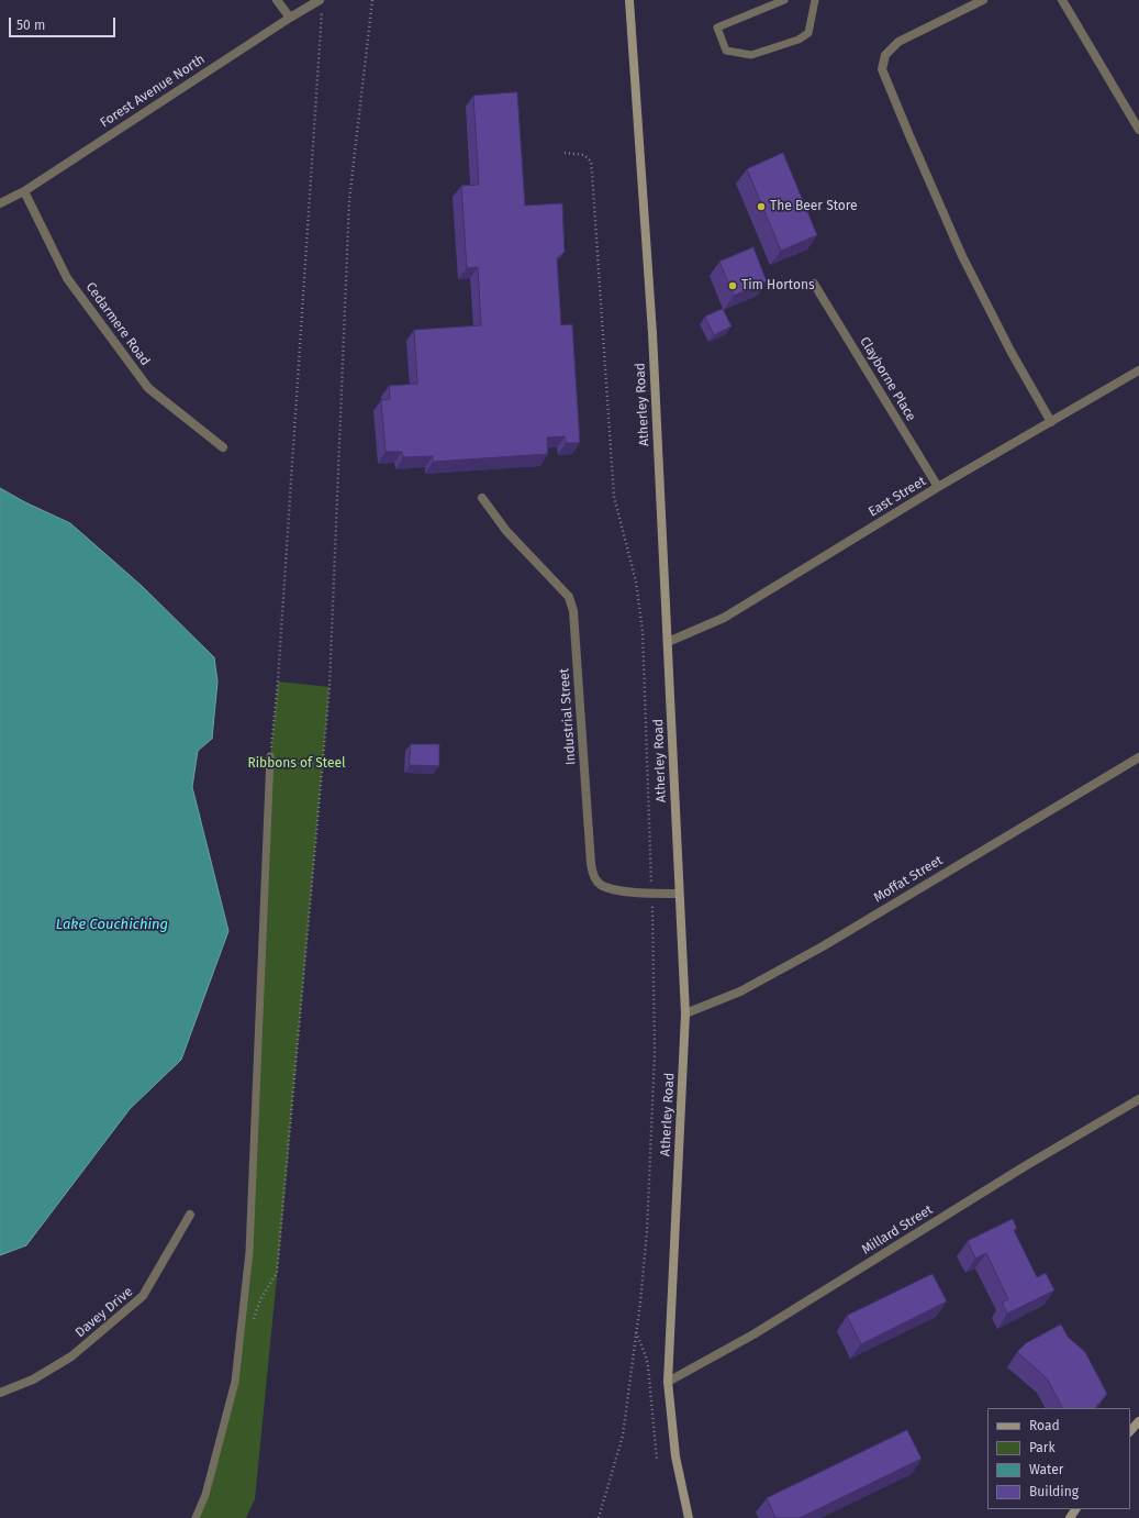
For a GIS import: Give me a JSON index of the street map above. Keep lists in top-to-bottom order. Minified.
{"streets":{"main road":["Atherley Road"],"street":["Forest Avenue North","Cedarmere Road","Clayborne Place","East Street","Industrial Street","Moffat Street","Millard Street","Davey Drive"]},"crossings":[["Forest Avenue North","Cedarmere Road"],["Clayborne Place","East Street"],["Atherley Road","East Street"],["Atherley Road","Industrial Street"],["Atherley Road","Moffat Street"],["Atherley Road","Millard Street"]],"water":["Lake Couchiching"],"parks":["Ribbons of Steel"],"places":["The Beer Store","Tim Hortons"],"legend":["Road","Park","Water","Building"],"scale_bar":"50 m"}
